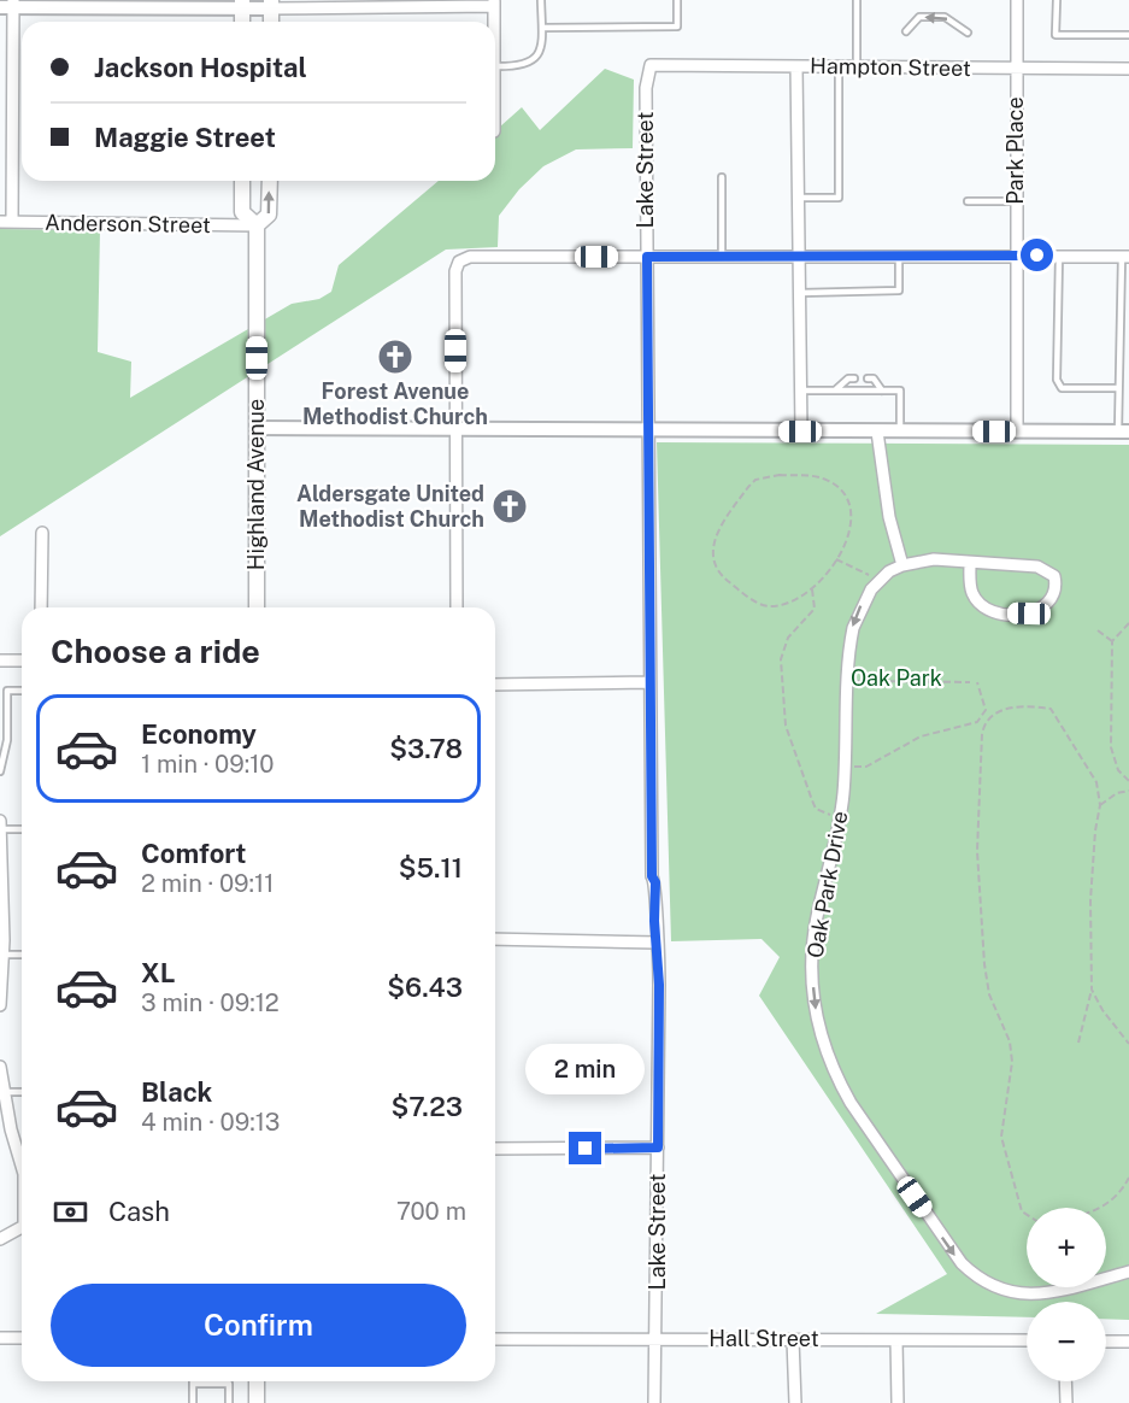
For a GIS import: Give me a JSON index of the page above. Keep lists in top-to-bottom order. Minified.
{"streets":{"main road":["Highland Avenue"],"street":["Hampton Street","Park Place","Lake Street","Anderson Street","Oak Park Drive","Hall Street"]},"crossings":[["Hampton Street","Park Place"],["Hampton Street","Lake Street"],["Lake Street","Hall Street"],["Anderson Street","Highland Avenue"]],"parks":["Oak Park"],"places":{"church":["Forest Avenue Methodist Church","Aldersgate United Methodist Church"]},"page":{"banner":["Jackson Hospital","Maggie Street"],"heading":"Choose a ride","list":[{"name":"Economy","note":"1 min · 09:10","value":"$3.78"},{"name":"Comfort","note":"2 min · 09:11","value":"$5.11"},{"name":"XL","note":"3 min · 09:12","value":"$6.43"},{"name":"Black","note":"4 min · 09:13","value":"$7.23"}],"bubble":"2 min","pay":["Cash","700 m"],"map_buttons":["+","−"],"buttons":"Confirm"}}
